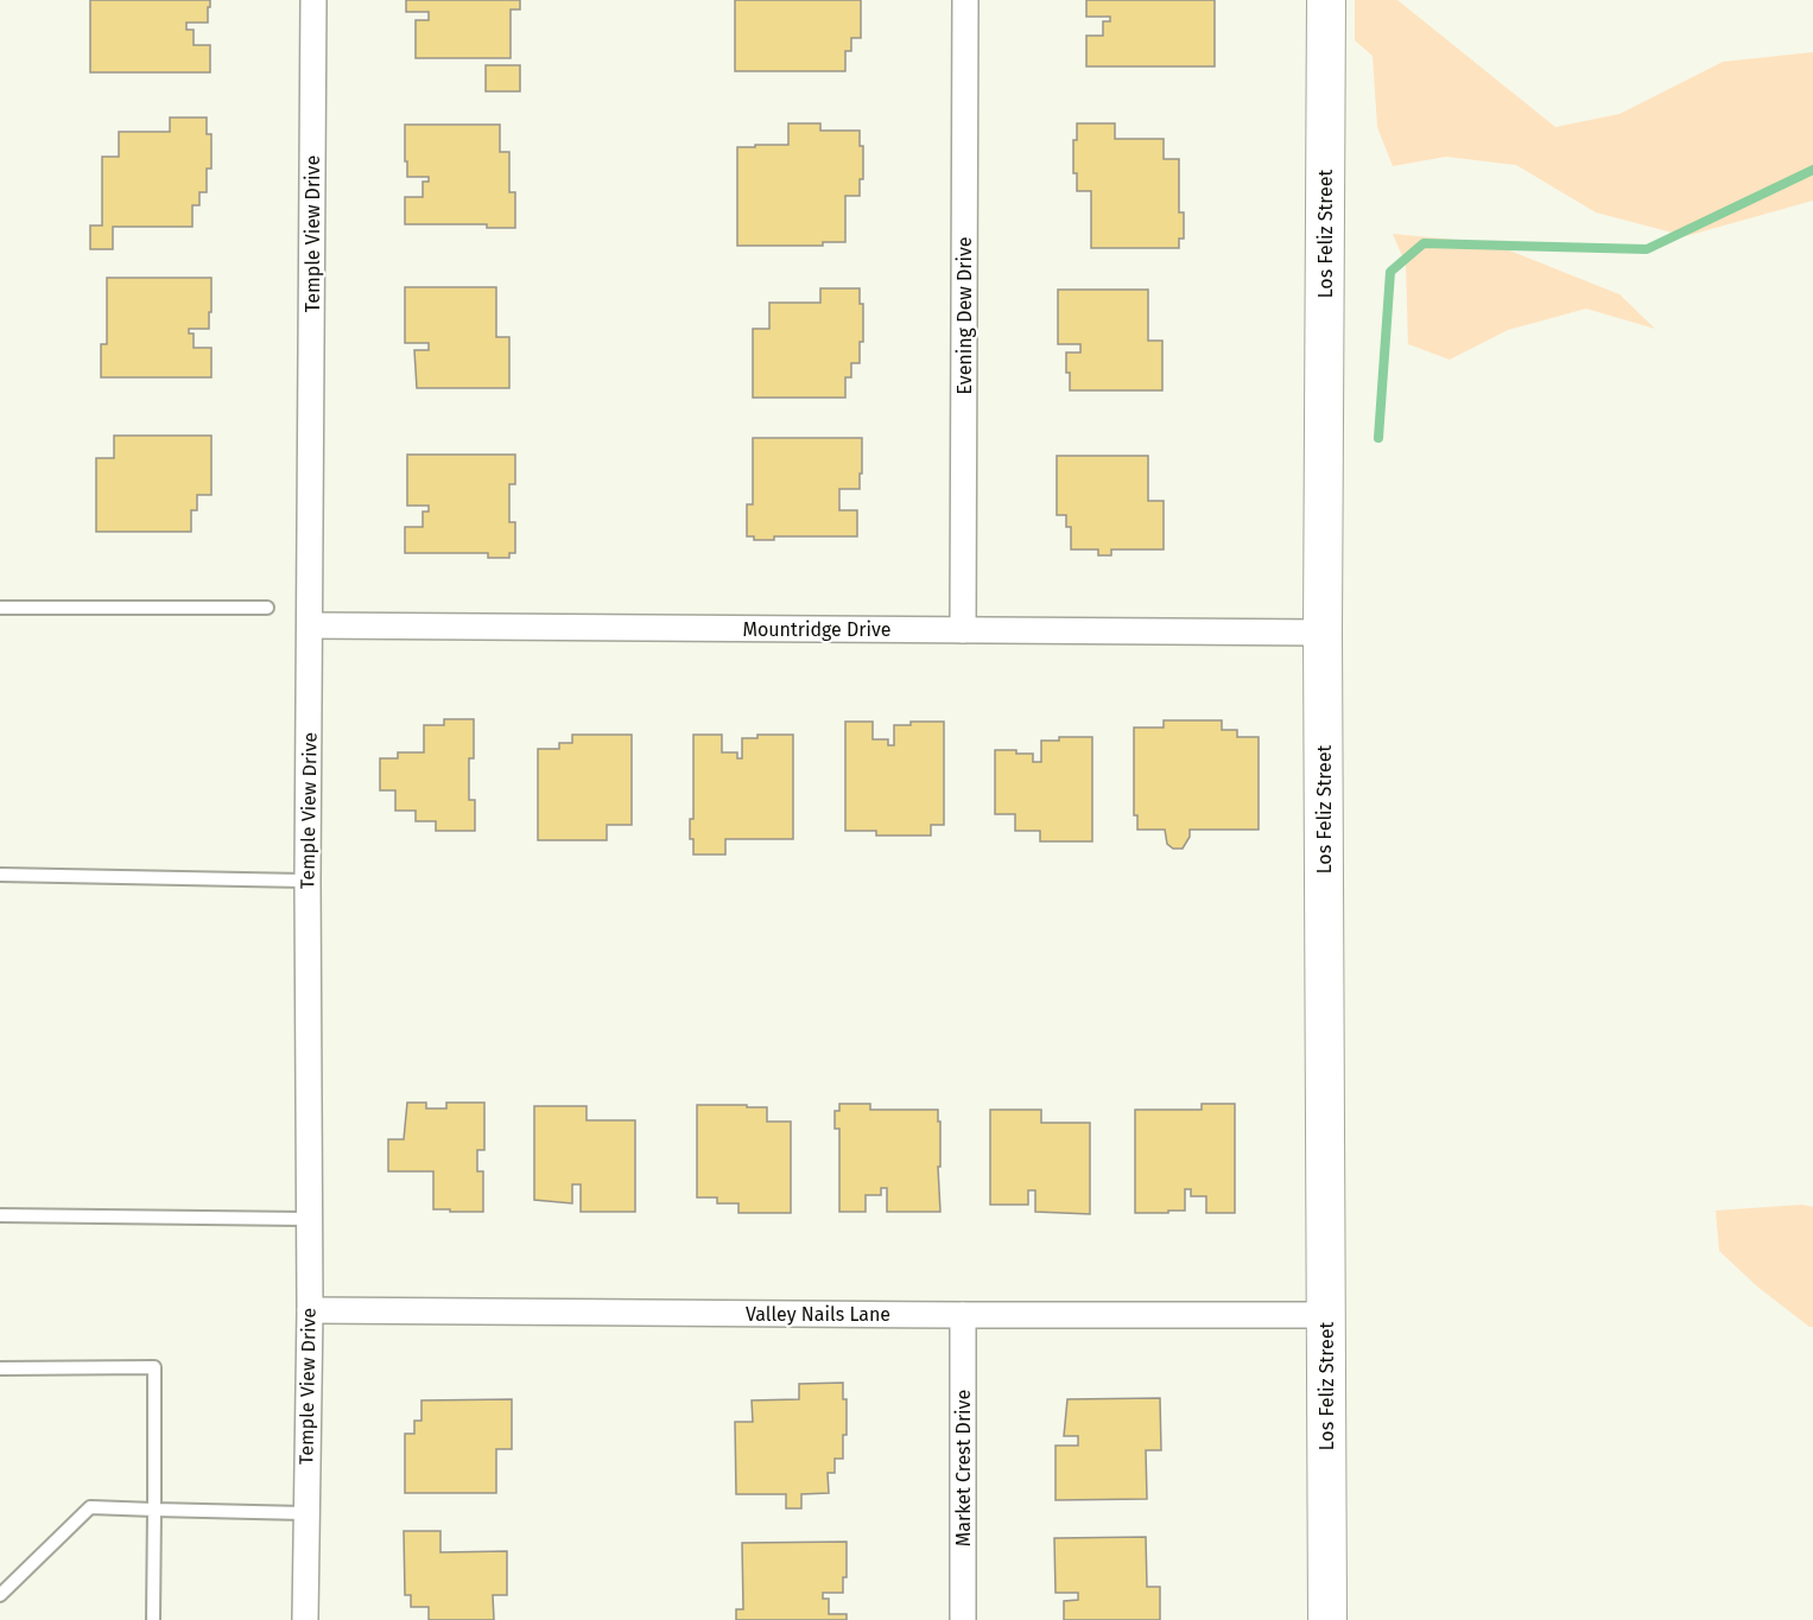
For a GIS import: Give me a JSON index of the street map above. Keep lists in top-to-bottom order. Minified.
{"streets":{"street":["Temple View Drive","Los Feliz Street","Evening Dew Drive","Mountridge Drive","Valley Nails Lane","Market Crest Drive"]},"crossings":[["Temple View Drive","Mountridge Drive"],["Temple View Drive","Valley Nails Lane"],["Los Feliz Street","Mountridge Drive"],["Los Feliz Street","Valley Nails Lane"],["Evening Dew Drive","Mountridge Drive"],["Valley Nails Lane","Market Crest Drive"]]}
